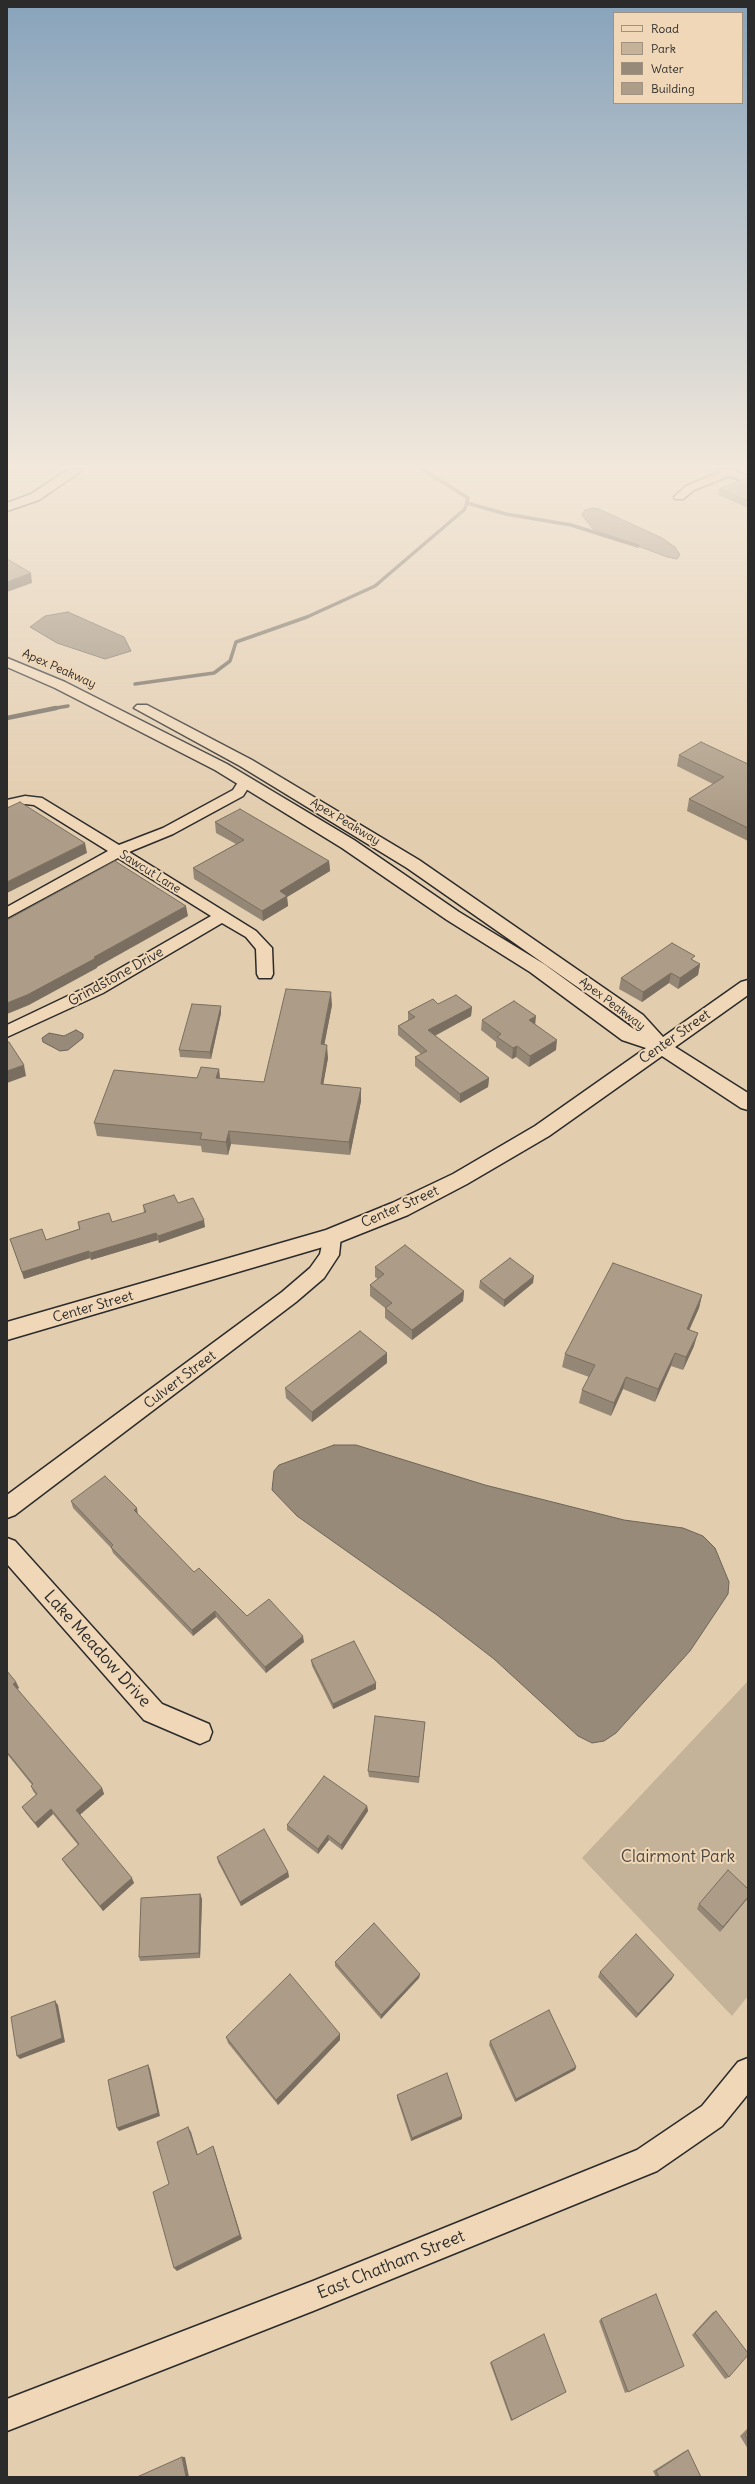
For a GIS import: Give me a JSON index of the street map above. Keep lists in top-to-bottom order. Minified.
{"streets":{"main road":["Apex Peakway","Center Street"],"street":["Sawcut Lane","Grindstone Drive","Culvert Street","Lake Meadow Drive","East Chatham Street"]},"crossings":[["Apex Peakway","Center Street"],["Sawcut Lane","Grindstone Drive"],["Center Street","Culvert Street"]],"parks":["Clairmont Park"],"legend":["Road","Park","Water","Building"]}
